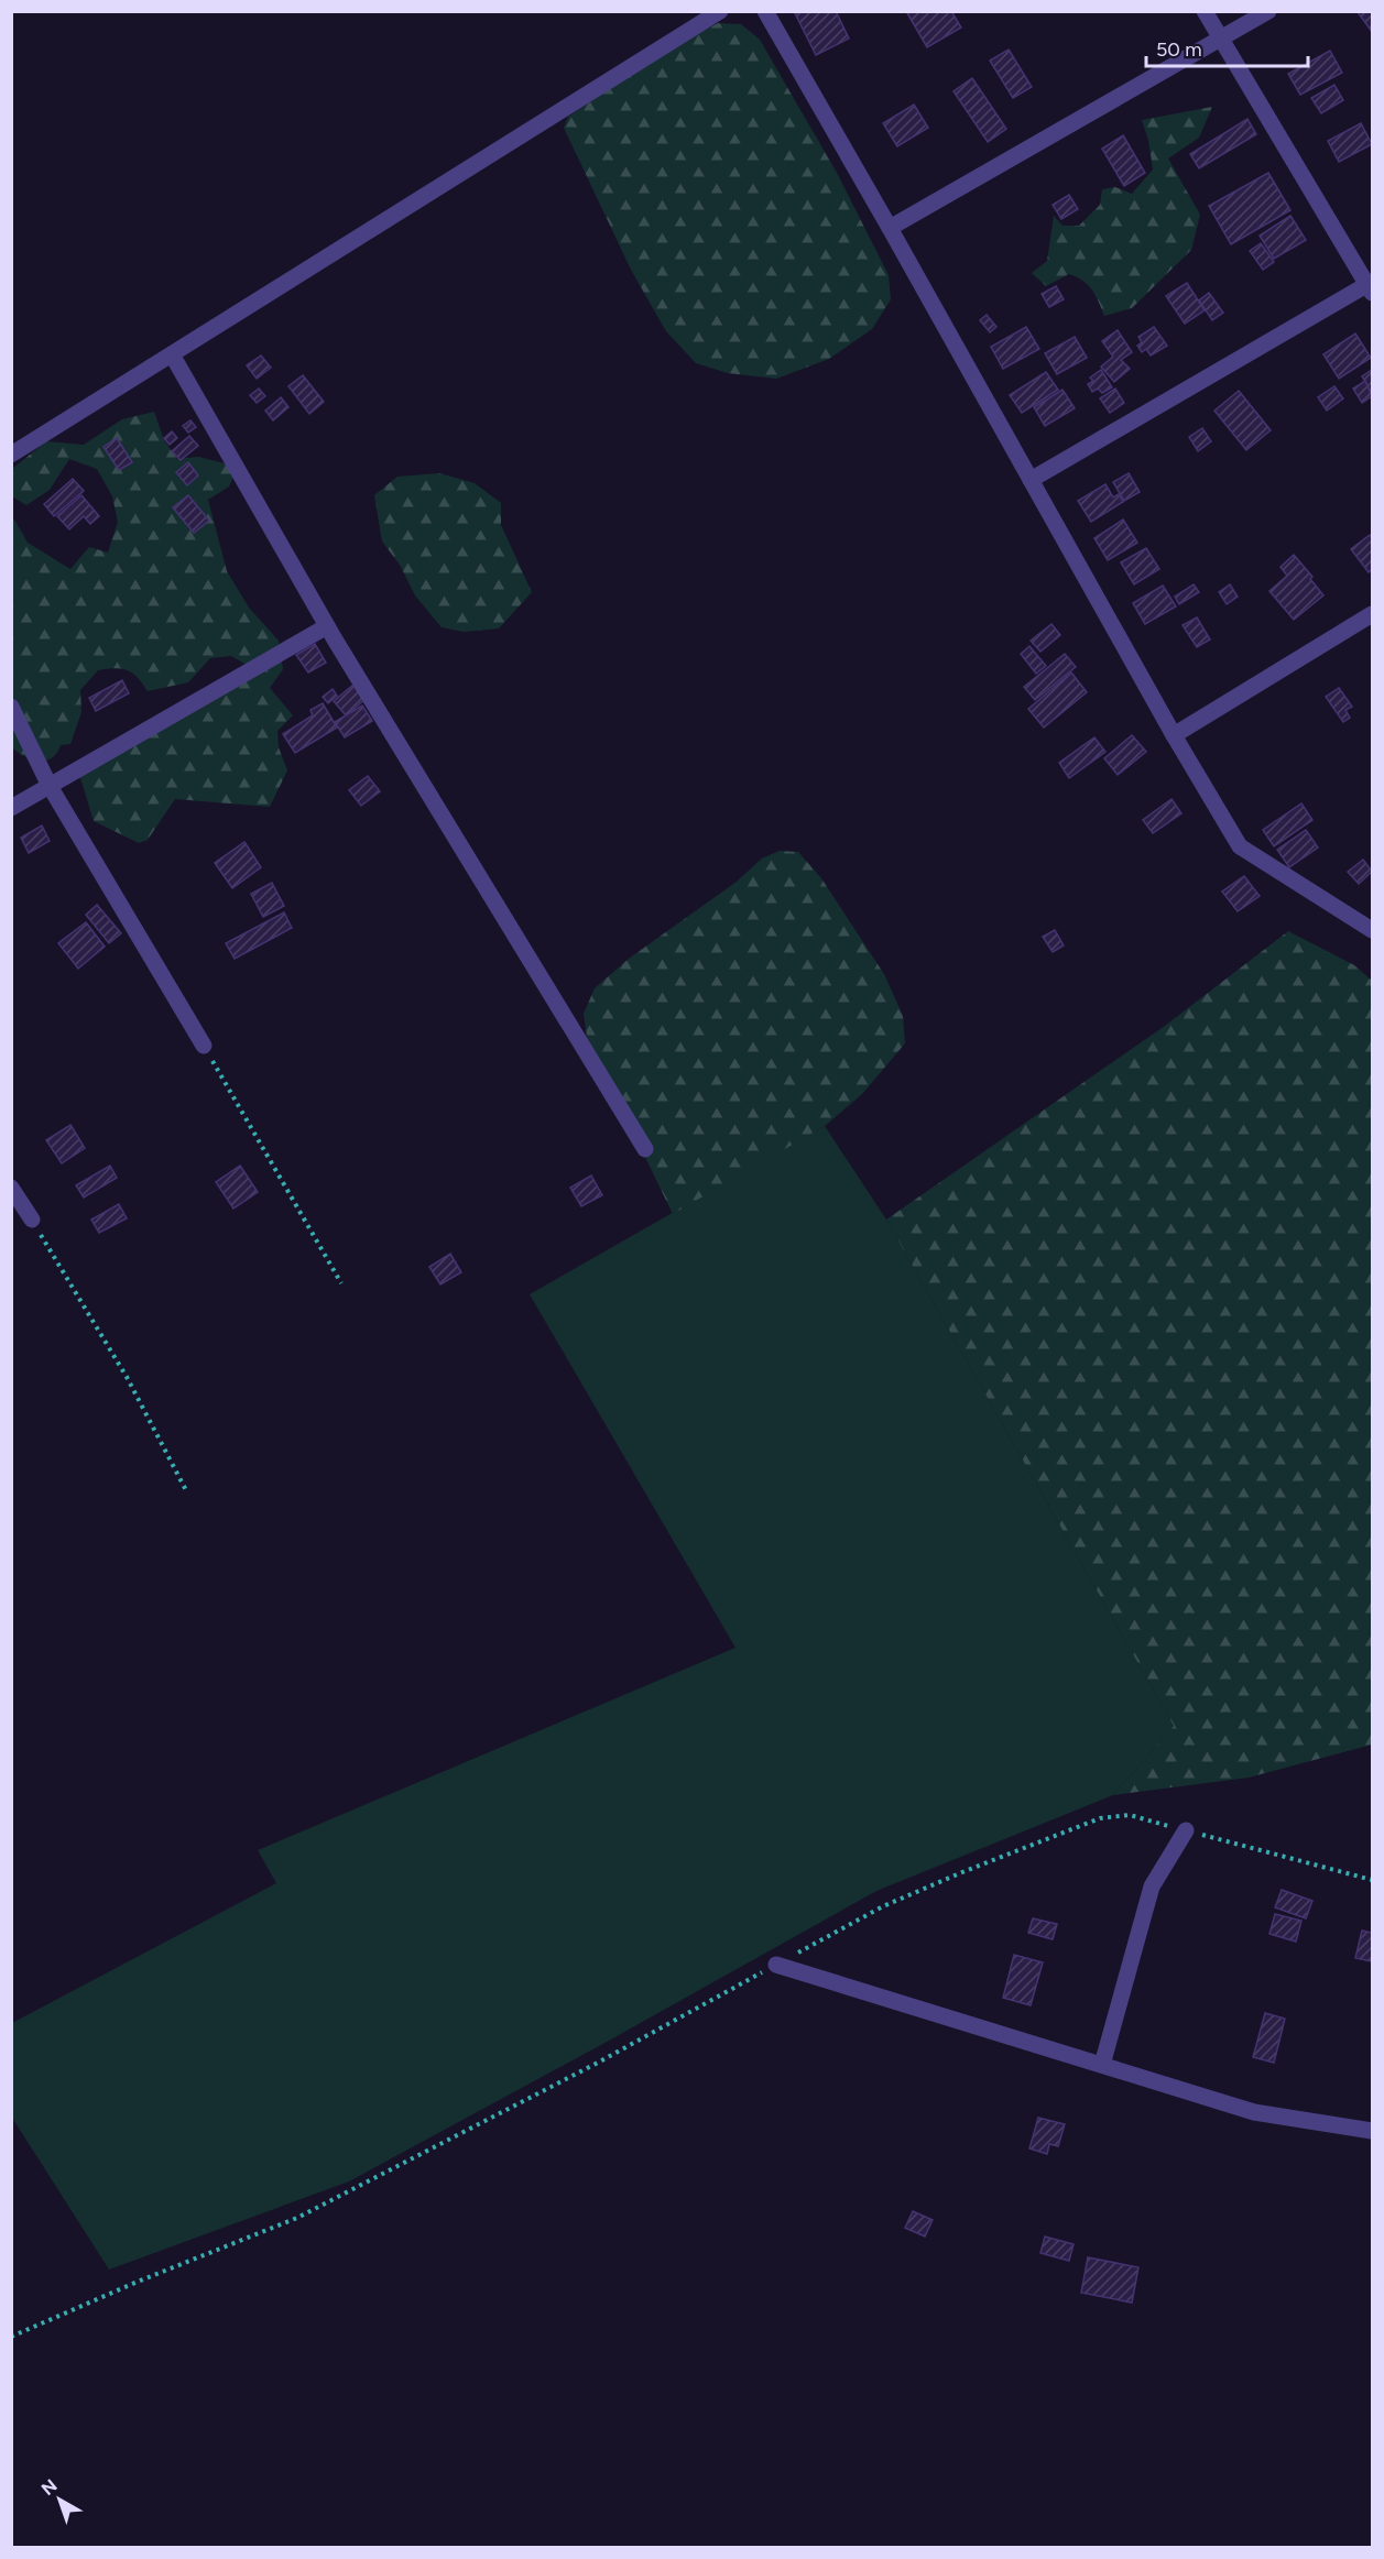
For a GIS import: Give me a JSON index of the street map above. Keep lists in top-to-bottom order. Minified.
{"scale_bar":"50 m","north":"top left"}
